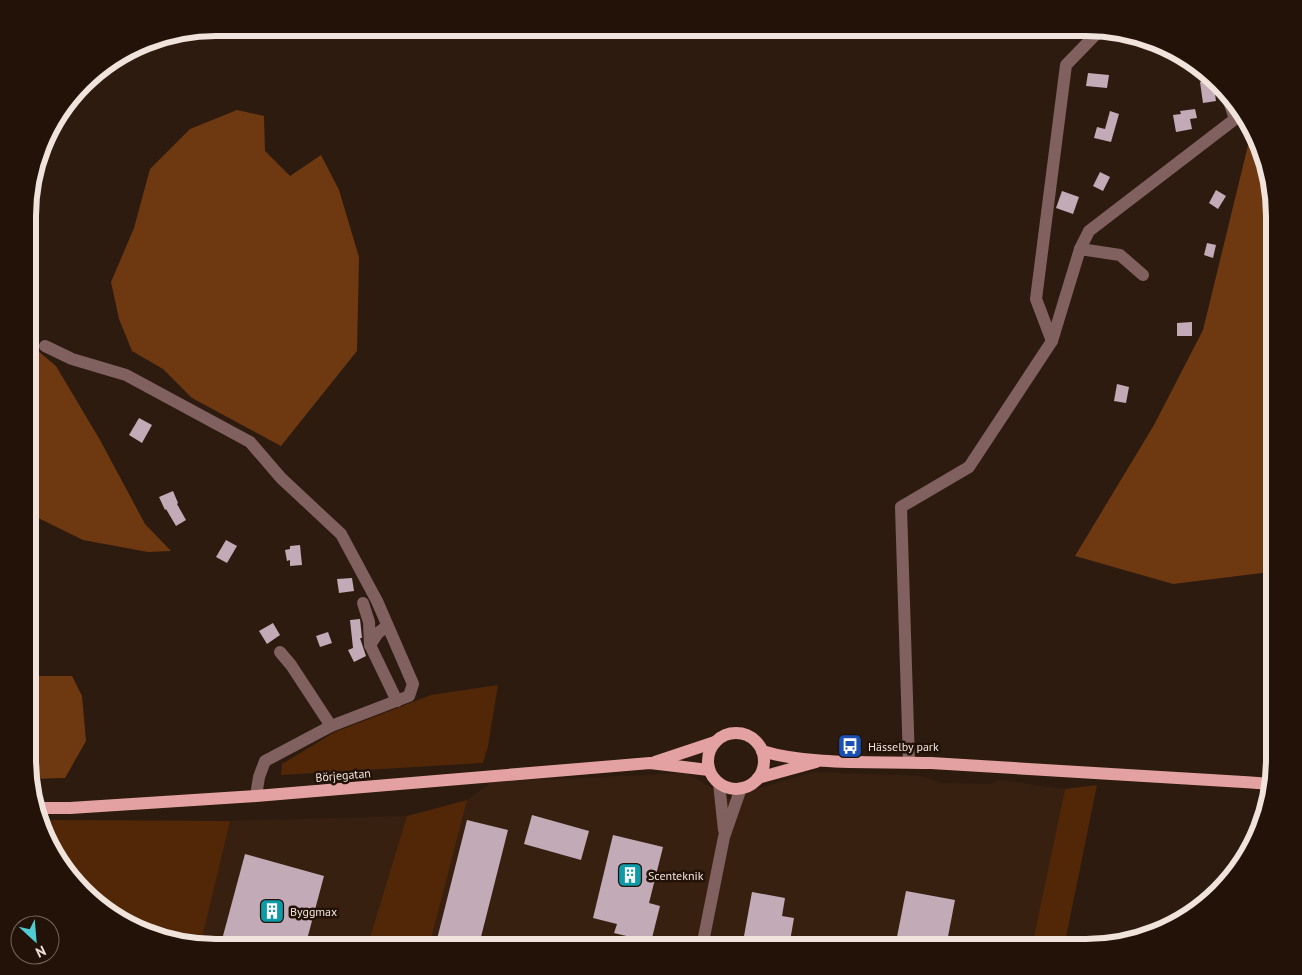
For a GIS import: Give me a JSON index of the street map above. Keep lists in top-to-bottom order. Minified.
{"streets":{"main road":["Börjegatan"]},"places":{"bus stop":["Hässelby park"],"building":["Scenteknik","Byggmax"]},"north":"bottom right"}
